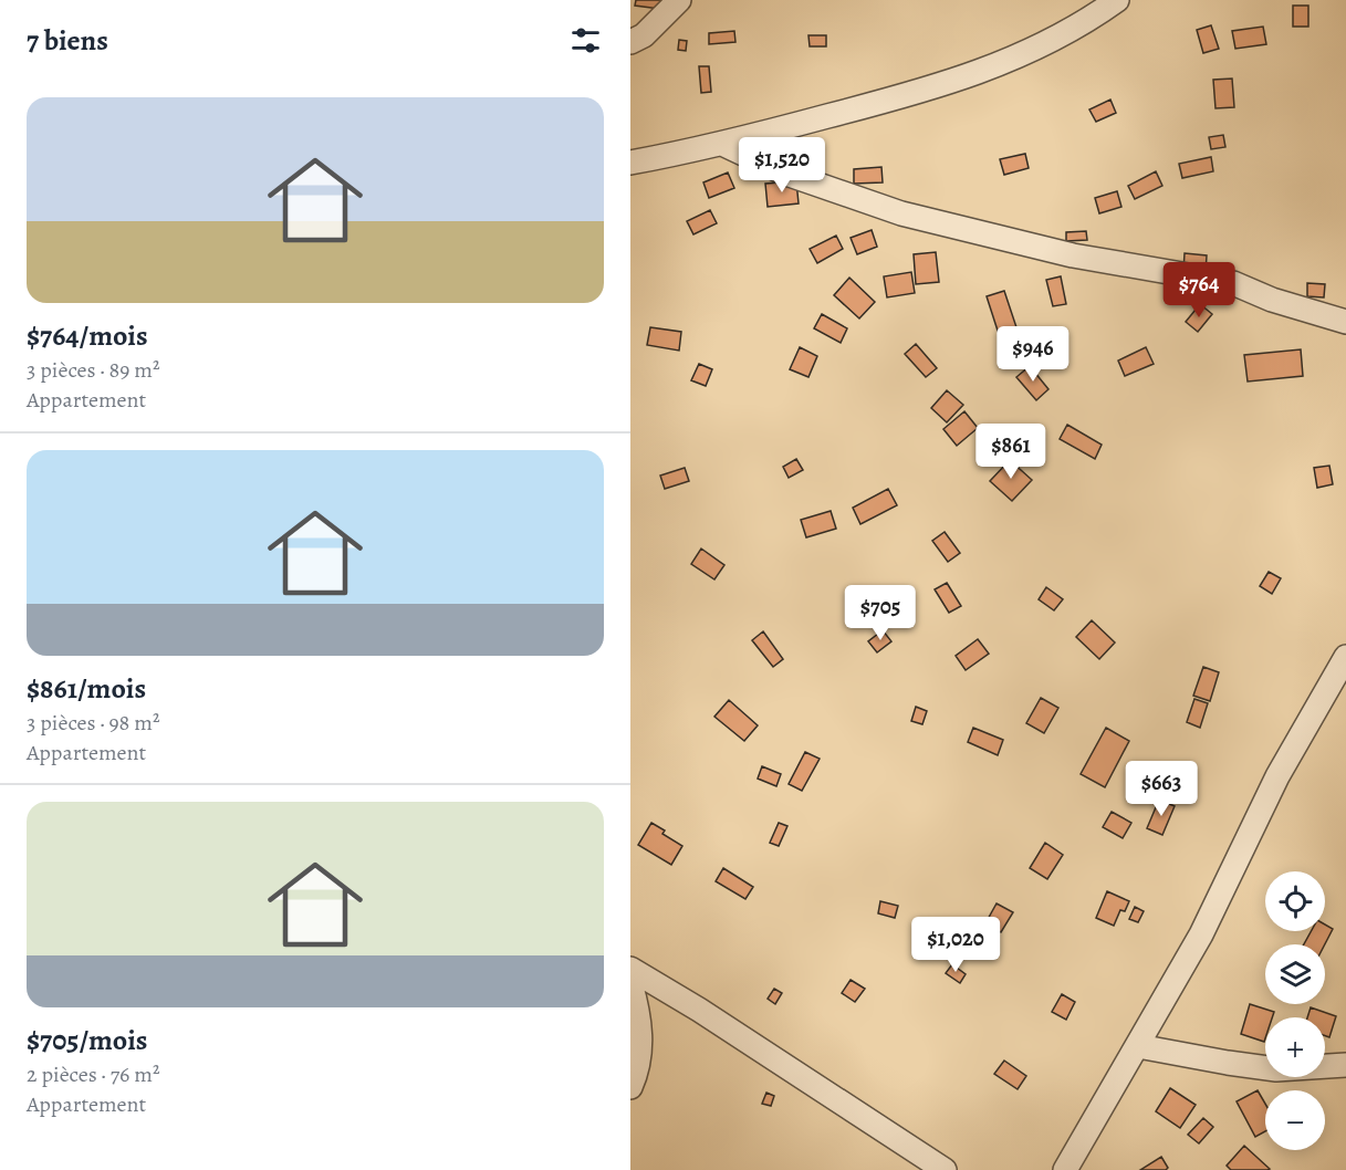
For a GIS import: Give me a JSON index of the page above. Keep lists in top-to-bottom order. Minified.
{"page":{"heading":"7 biens","list":[{"name":"$764/mois","note":"3 pièces · 89 m² · Appartement"},{"name":"$861/mois","note":"3 pièces · 98 m² · Appartement"},{"name":"$705/mois","note":"2 pièces · 76 m² · Appartement"}],"price":["$1,520","$764","$946","$861","$705","$663","$1,020"],"map_buttons":["+","−"]}}
